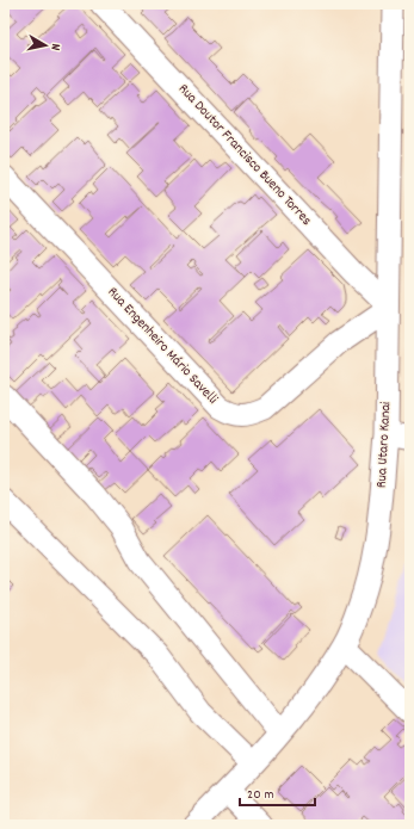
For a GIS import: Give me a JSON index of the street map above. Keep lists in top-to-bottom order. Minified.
{"streets":{"street":["Rua Doutor Francisco Bueno Torres","Rua Engenheiro Mário Savelli","Rua Utaro Kanai"]},"crossings":[["Rua Doutor Francisco Bueno Torres","Rua Engenheiro Mário Savelli"],["Rua Doutor Francisco Bueno Torres","Rua Utaro Kanai"],["Rua Engenheiro Mário Savelli","Rua Utaro Kanai"]],"scale_bar":"20 m","north":"right"}
